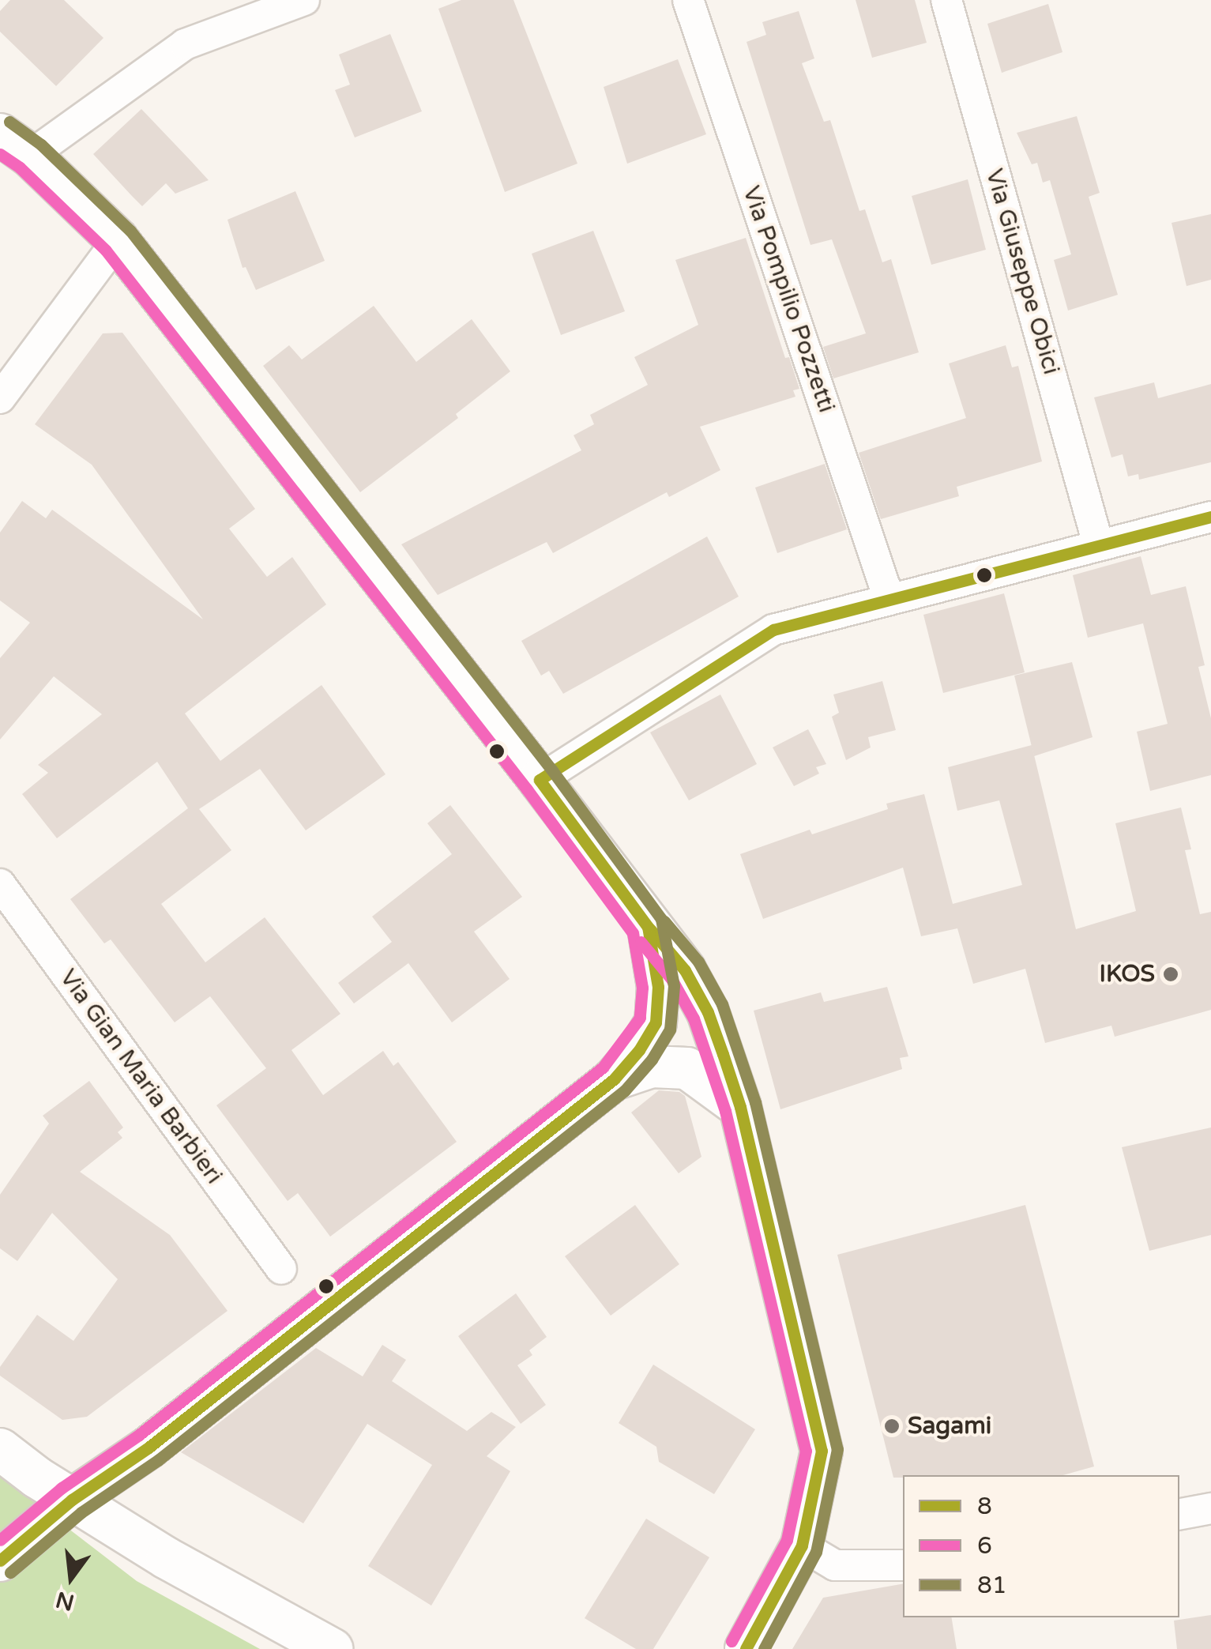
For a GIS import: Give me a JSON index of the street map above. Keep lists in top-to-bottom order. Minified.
{"streets":{"street":["Via Giuseppe Obici","Via Pompilio Pozzetti","Via Gian Maria Barbieri"]},"places":["IKOS","Sagami"],"lines":["transit line 81","transit line 6","transit line 8"],"legend":["8","6","81"],"north":"bottom"}
